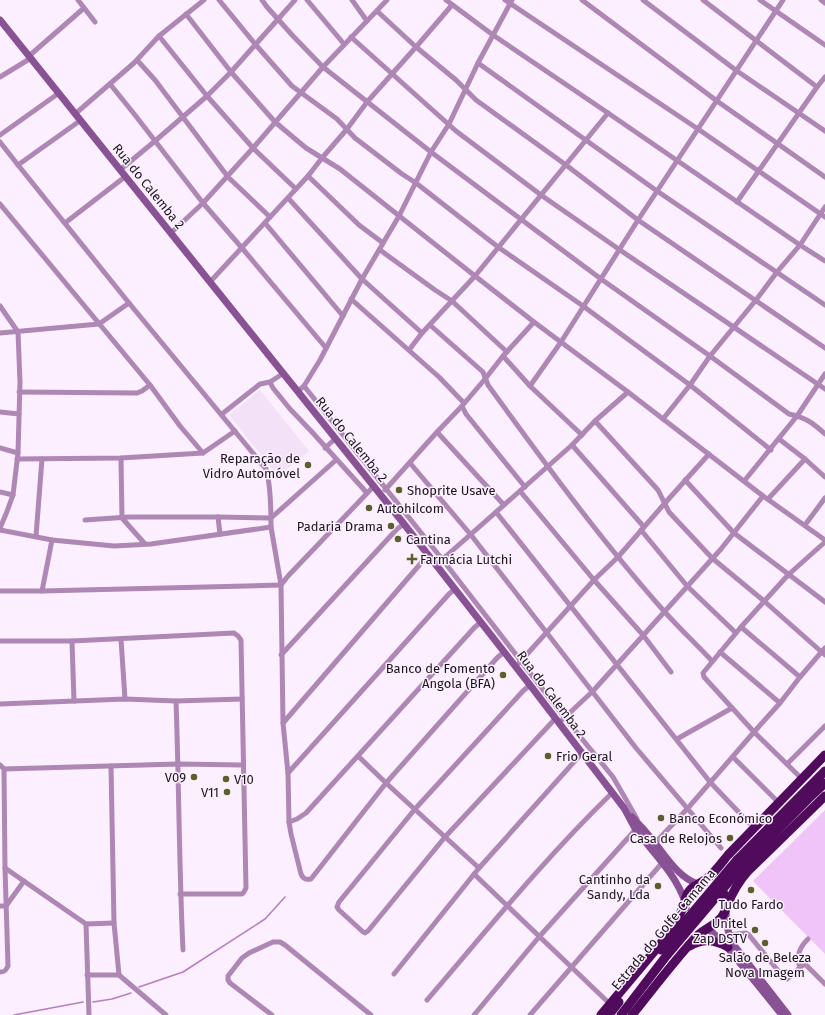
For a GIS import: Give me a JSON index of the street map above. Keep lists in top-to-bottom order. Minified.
{"streets":{"highway":["Estrada do Golfe-Camama"],"main road":["Rua do Calemba 2"]},"places":{"other":["Reparação de Vidro Automóvel","Shoprite Usave","Autohilcom","Padaria Drama","Cantina","Banco de Fomento Angola (BFA)","Frio Geral","V09","V10","V11","Banco Económico","Casa de Relojos","Cantinho da Sandy, Lda","Tudo Fardo","Unitel Zap DSTV","Salão de Beleza Nova Imagem"],"health":["Farmácia Lutchi"]}}
